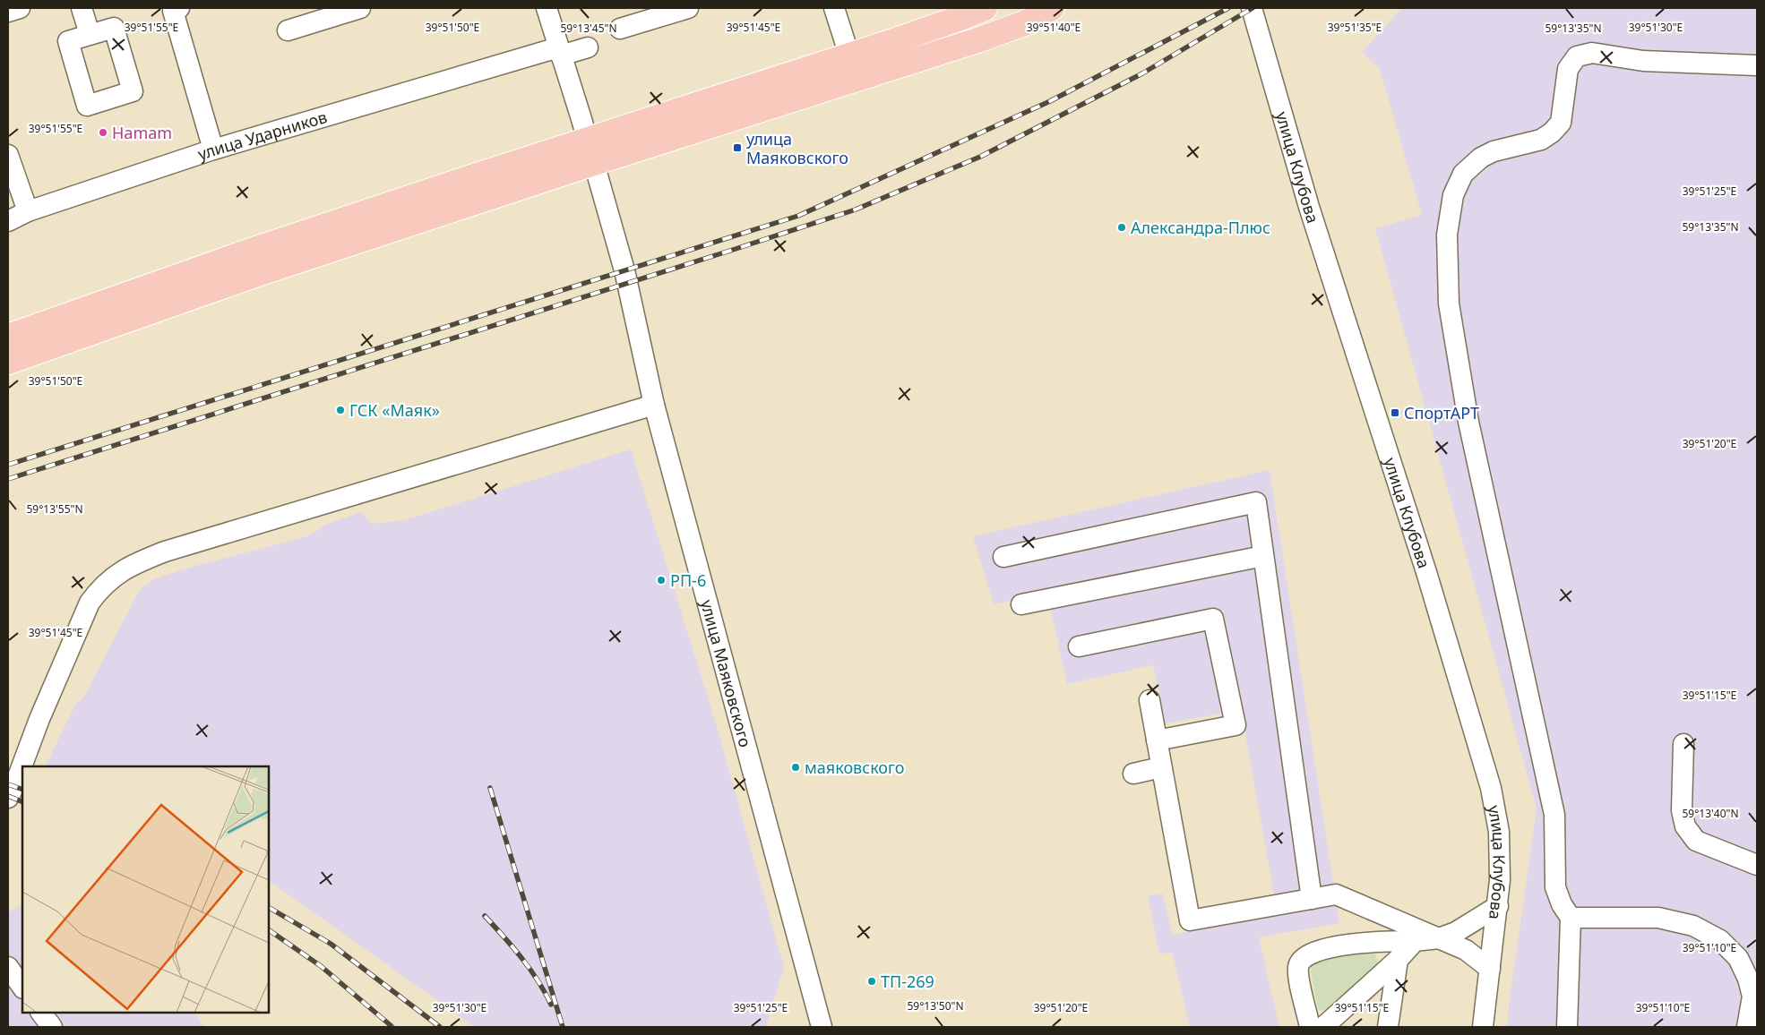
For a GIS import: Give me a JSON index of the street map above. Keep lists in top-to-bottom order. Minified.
{"streets":{"street":["улица Ударников","улица Клубова","улица Маяковского"]},"crossings":[["улица Ударников","улица Маяковского"]],"places":{"other":["Hamam","Александра-Плюс","ГСК «Маяк»","РП-6","маяковского","ТП-269"],"transit":["улица Маяковского","СпортАРТ"]},"coordinates":["39°51'55\"E","39°51'50\"E","39°51'45\"E","39°51'40\"E","39°51'35\"E","39°51'30\"E","59°13'45\"N","59°13'35\"N","39°51'25\"E","39°51'20\"E","59°13'55\"N","39°51'15\"E","59°13'40\"N","39°51'10\"E","59°13'50\"N"]}
